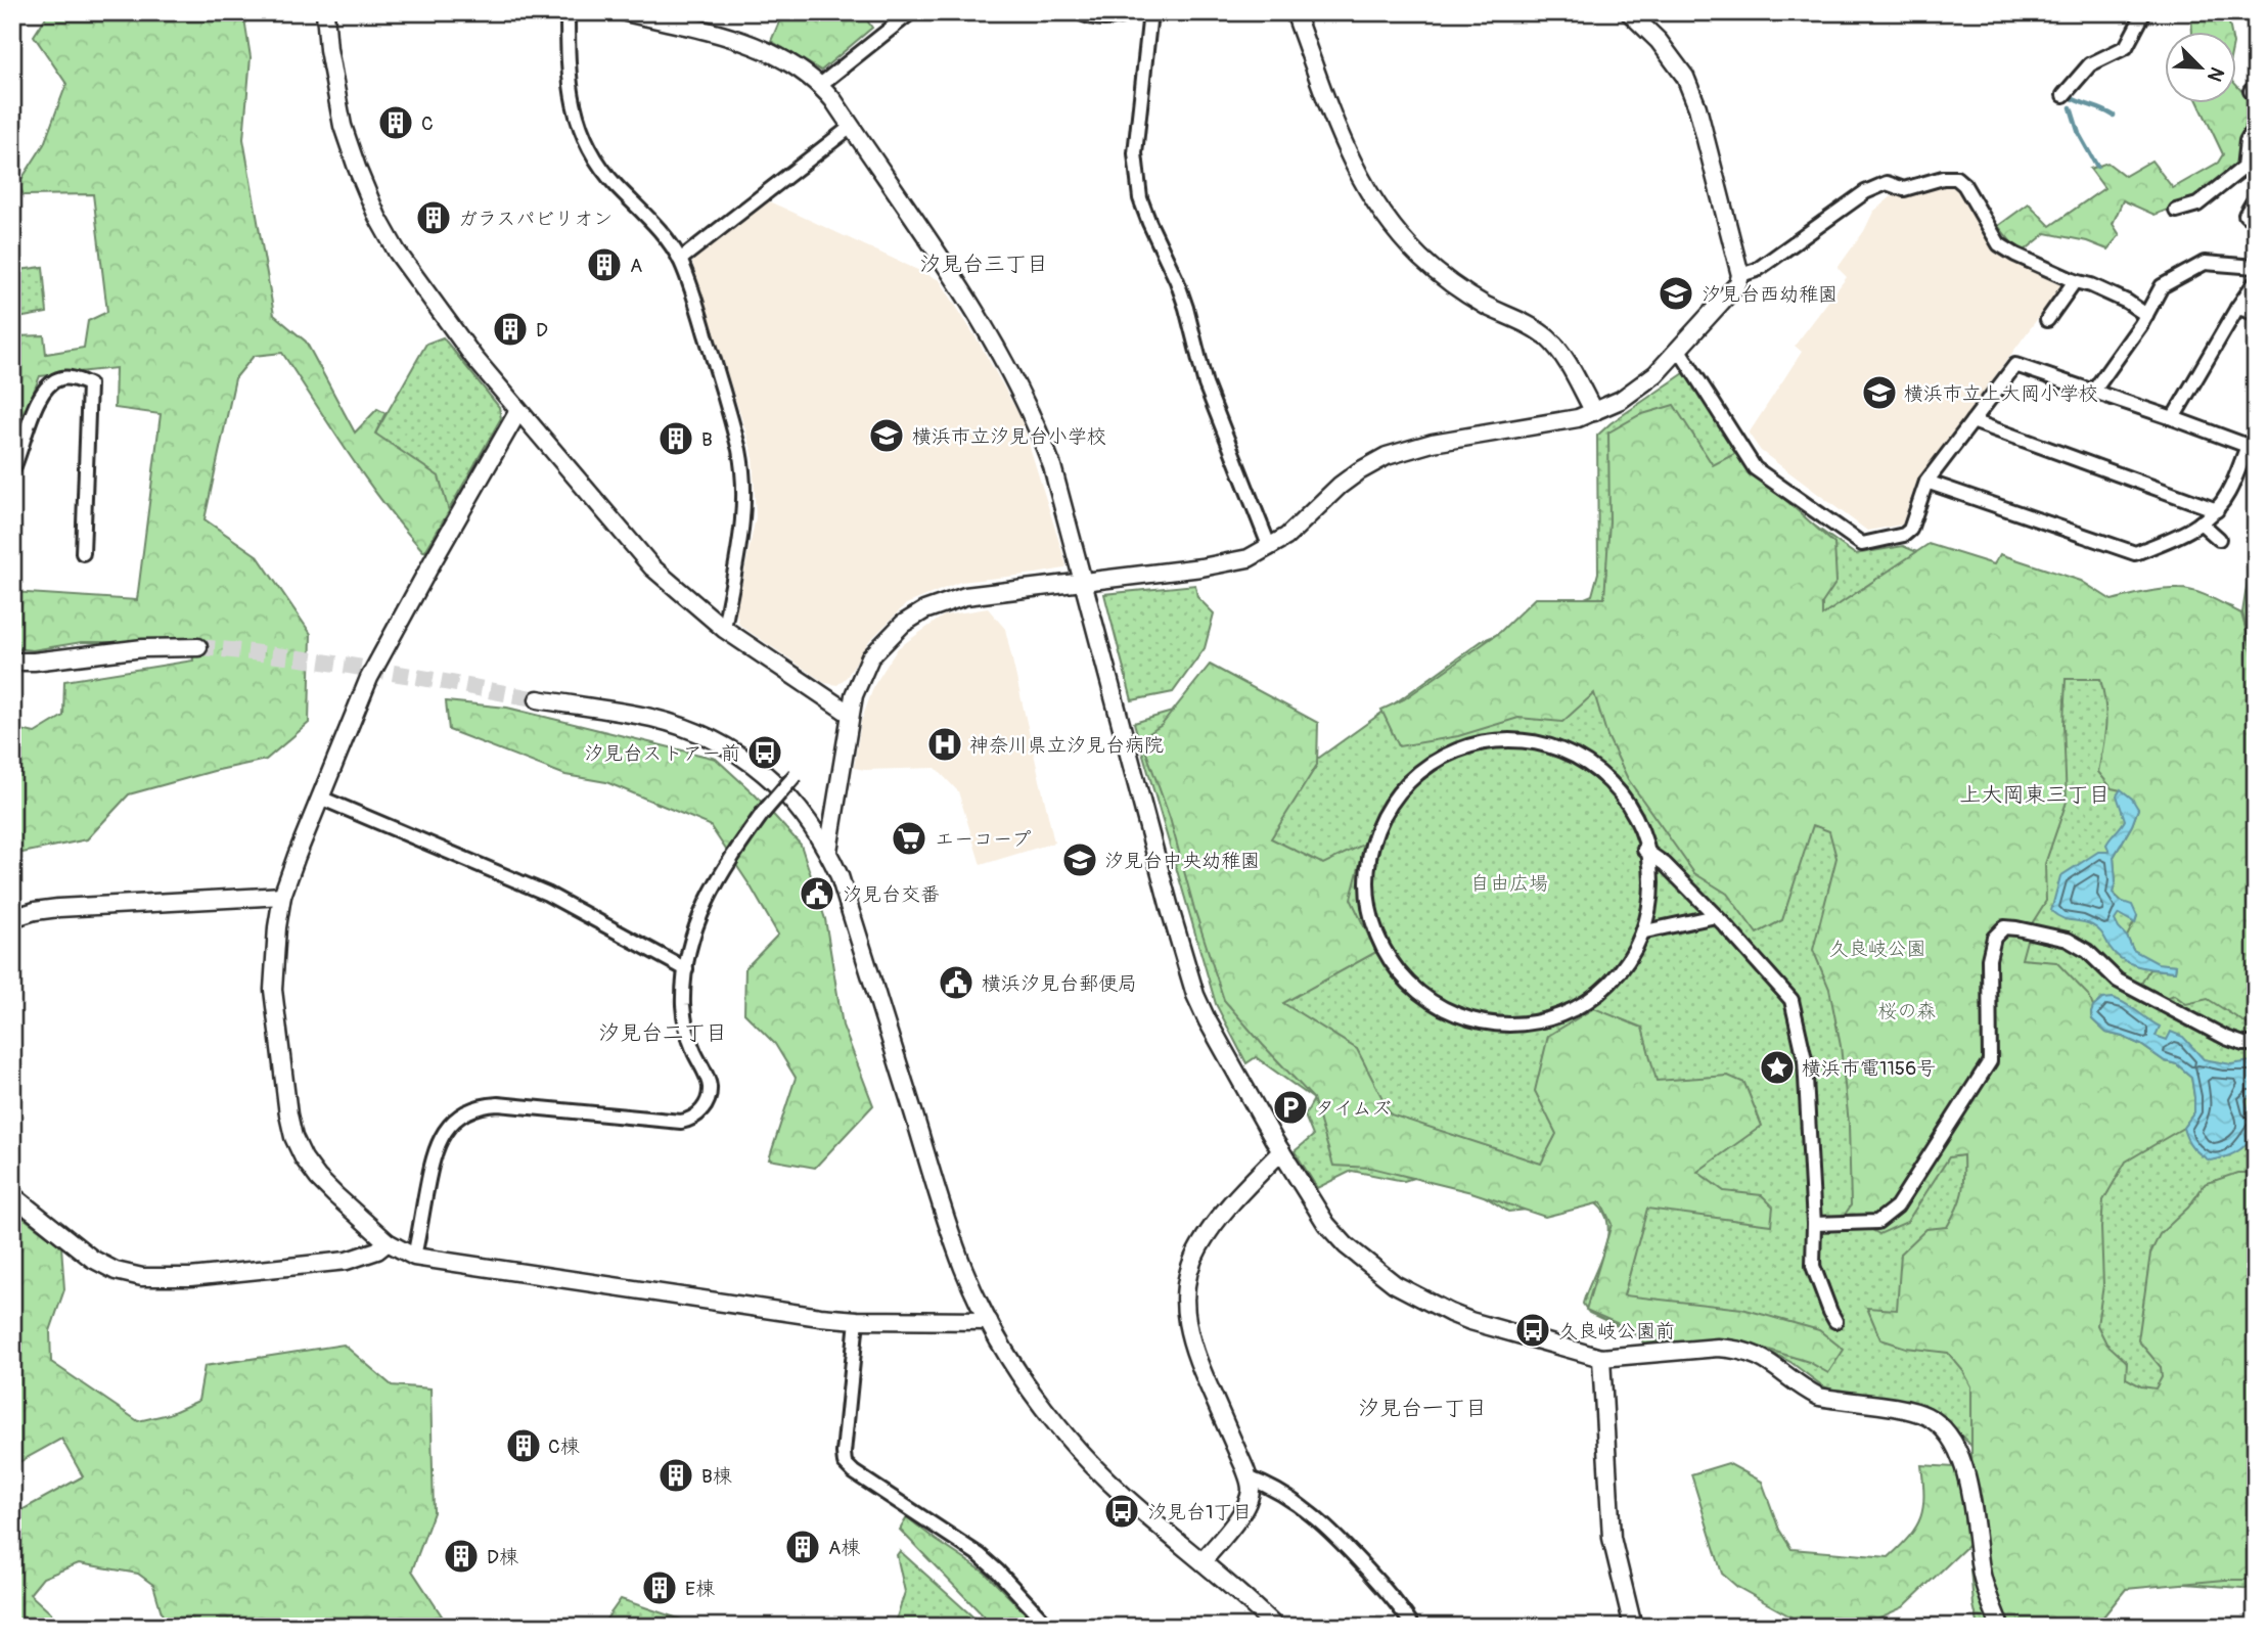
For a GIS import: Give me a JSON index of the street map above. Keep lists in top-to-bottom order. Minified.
{"districts":["汐見台三丁目","上大岡東三丁目","汐見台二丁目","汐見台一丁目"],"parks":["自由広場","久良岐公園","桜の森"],"places":{"building":["C","ガラスパビリオン","A","D","B","C棟","B棟","A棟","D棟","E棟"],"school or university":["汐見台西幼稚園","横浜市立上大岡小学校","横浜市立汐見台小学校","汐見台中央幼稚園"],"hospital":["神奈川県立汐見台病院"],"bus stop":["汐見台ストアー前","久良岐公園前","汐見台1丁目"],"supermarket":["エーコープ"],"public building":["汐見台交番","横浜汐見台郵便局"],"place":["横浜市電1156号"],"parking":["タイムズ"]},"north":"bottom right"}
